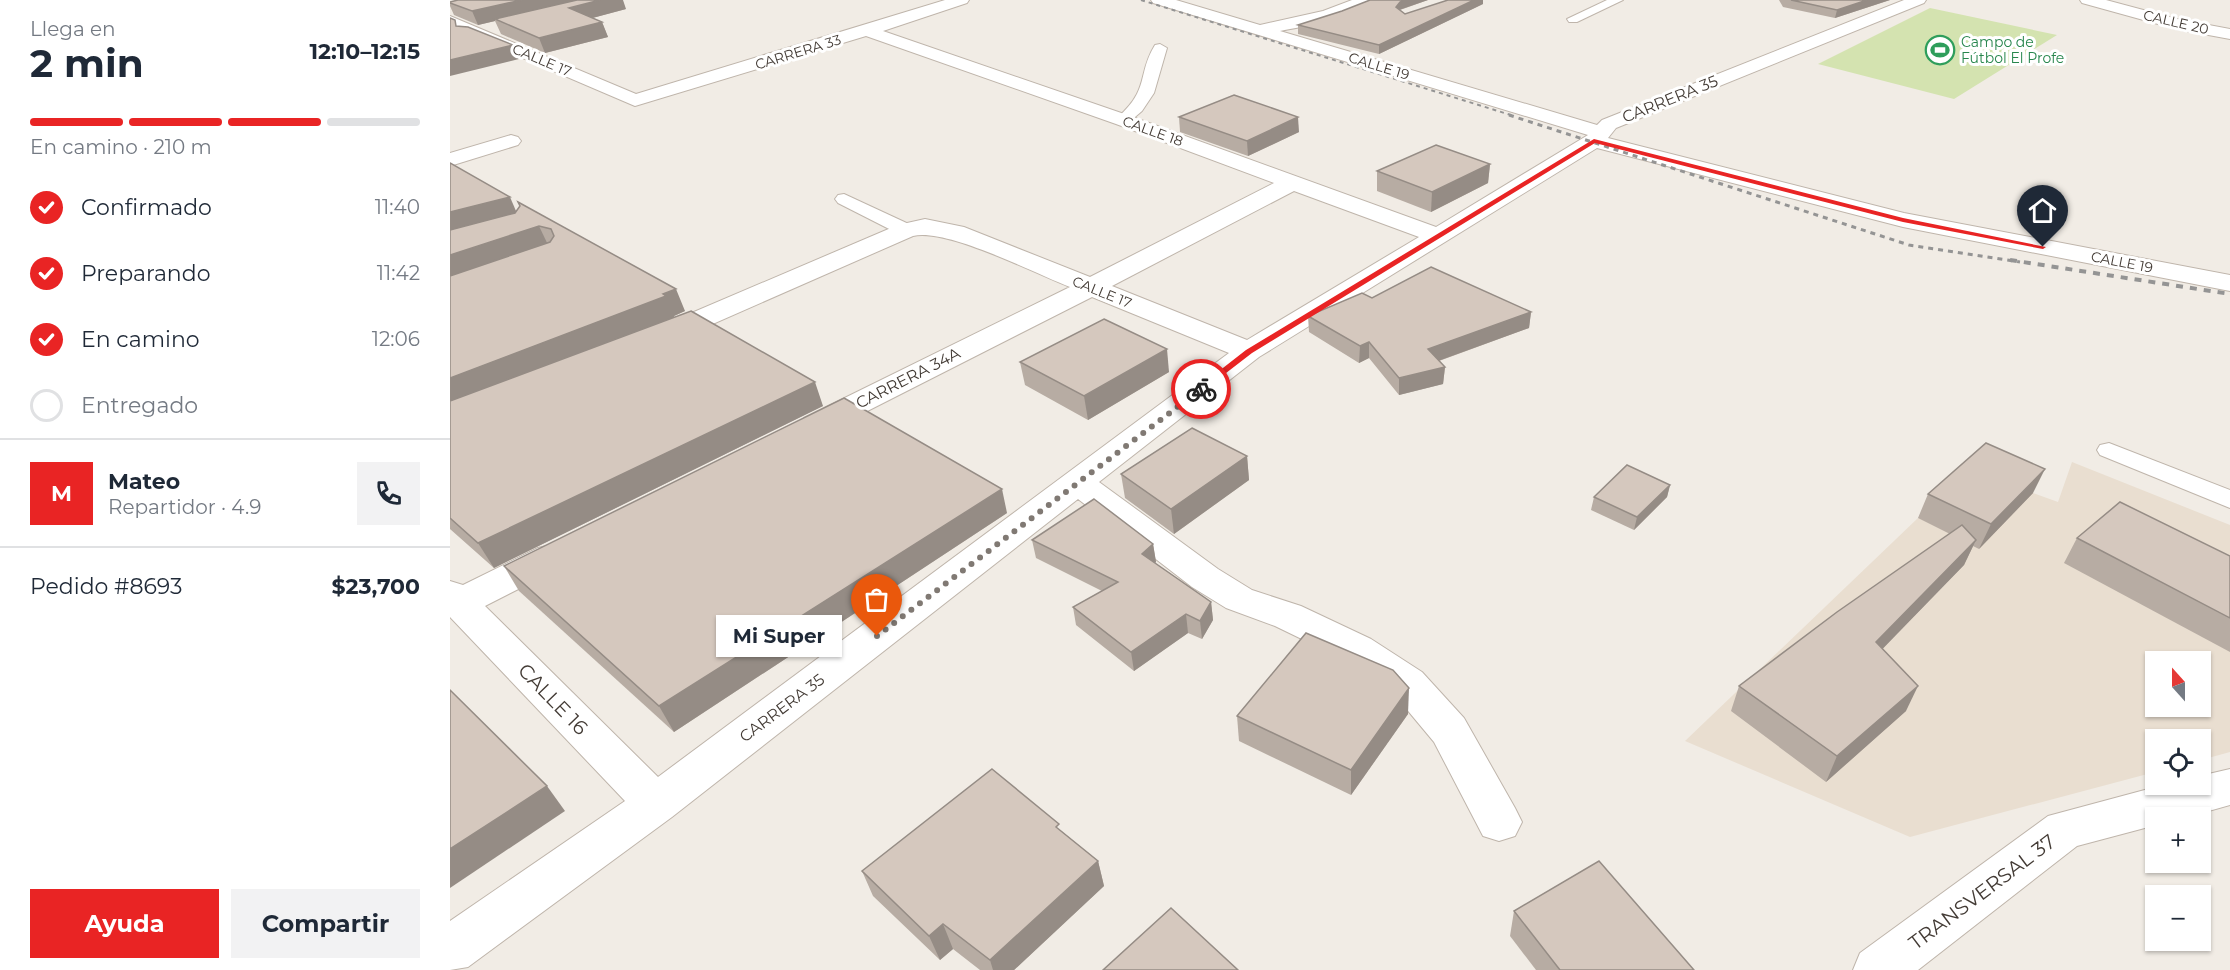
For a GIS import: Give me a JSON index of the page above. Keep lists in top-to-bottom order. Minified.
{"streets":{"street":["CALLE 20","CARRERA 33","CALLE 17","CALLE 19","CARRERA 35","CALLE 18","CARRERA 34A","CALLE 16","TRANSVERSAL 37"]},"crossings":[["CARRERA 33","CALLE 17"],["CARRERA 33","CALLE 18"],["CALLE 17","CARRERA 35"],["CALLE 17","CARRERA 34A"],["CALLE 19","CARRERA 35"],["CARRERA 35","CALLE 18"],["CARRERA 35","CALLE 16"],["CALLE 18","CARRERA 34A"]],"places":{"sports":["Campo de Fútbol El Profe"],"other":["Mi Super"]},"north":"top","page":{"heading":["2 min","Llega en","12:10–12:15"],"panel":["Mateo","Repartidor · 4.9","Pedido #8693","$23,700"],"bar":"En camino · 210 m","list":[["Confirmado","11:40"],["Preparando","11:42"],["En camino","12:06"],"Entregado"],"round":"M","bubble":"Mi Super","map_buttons":["+","−"],"buttons":["Ayuda","Compartir"]}}
